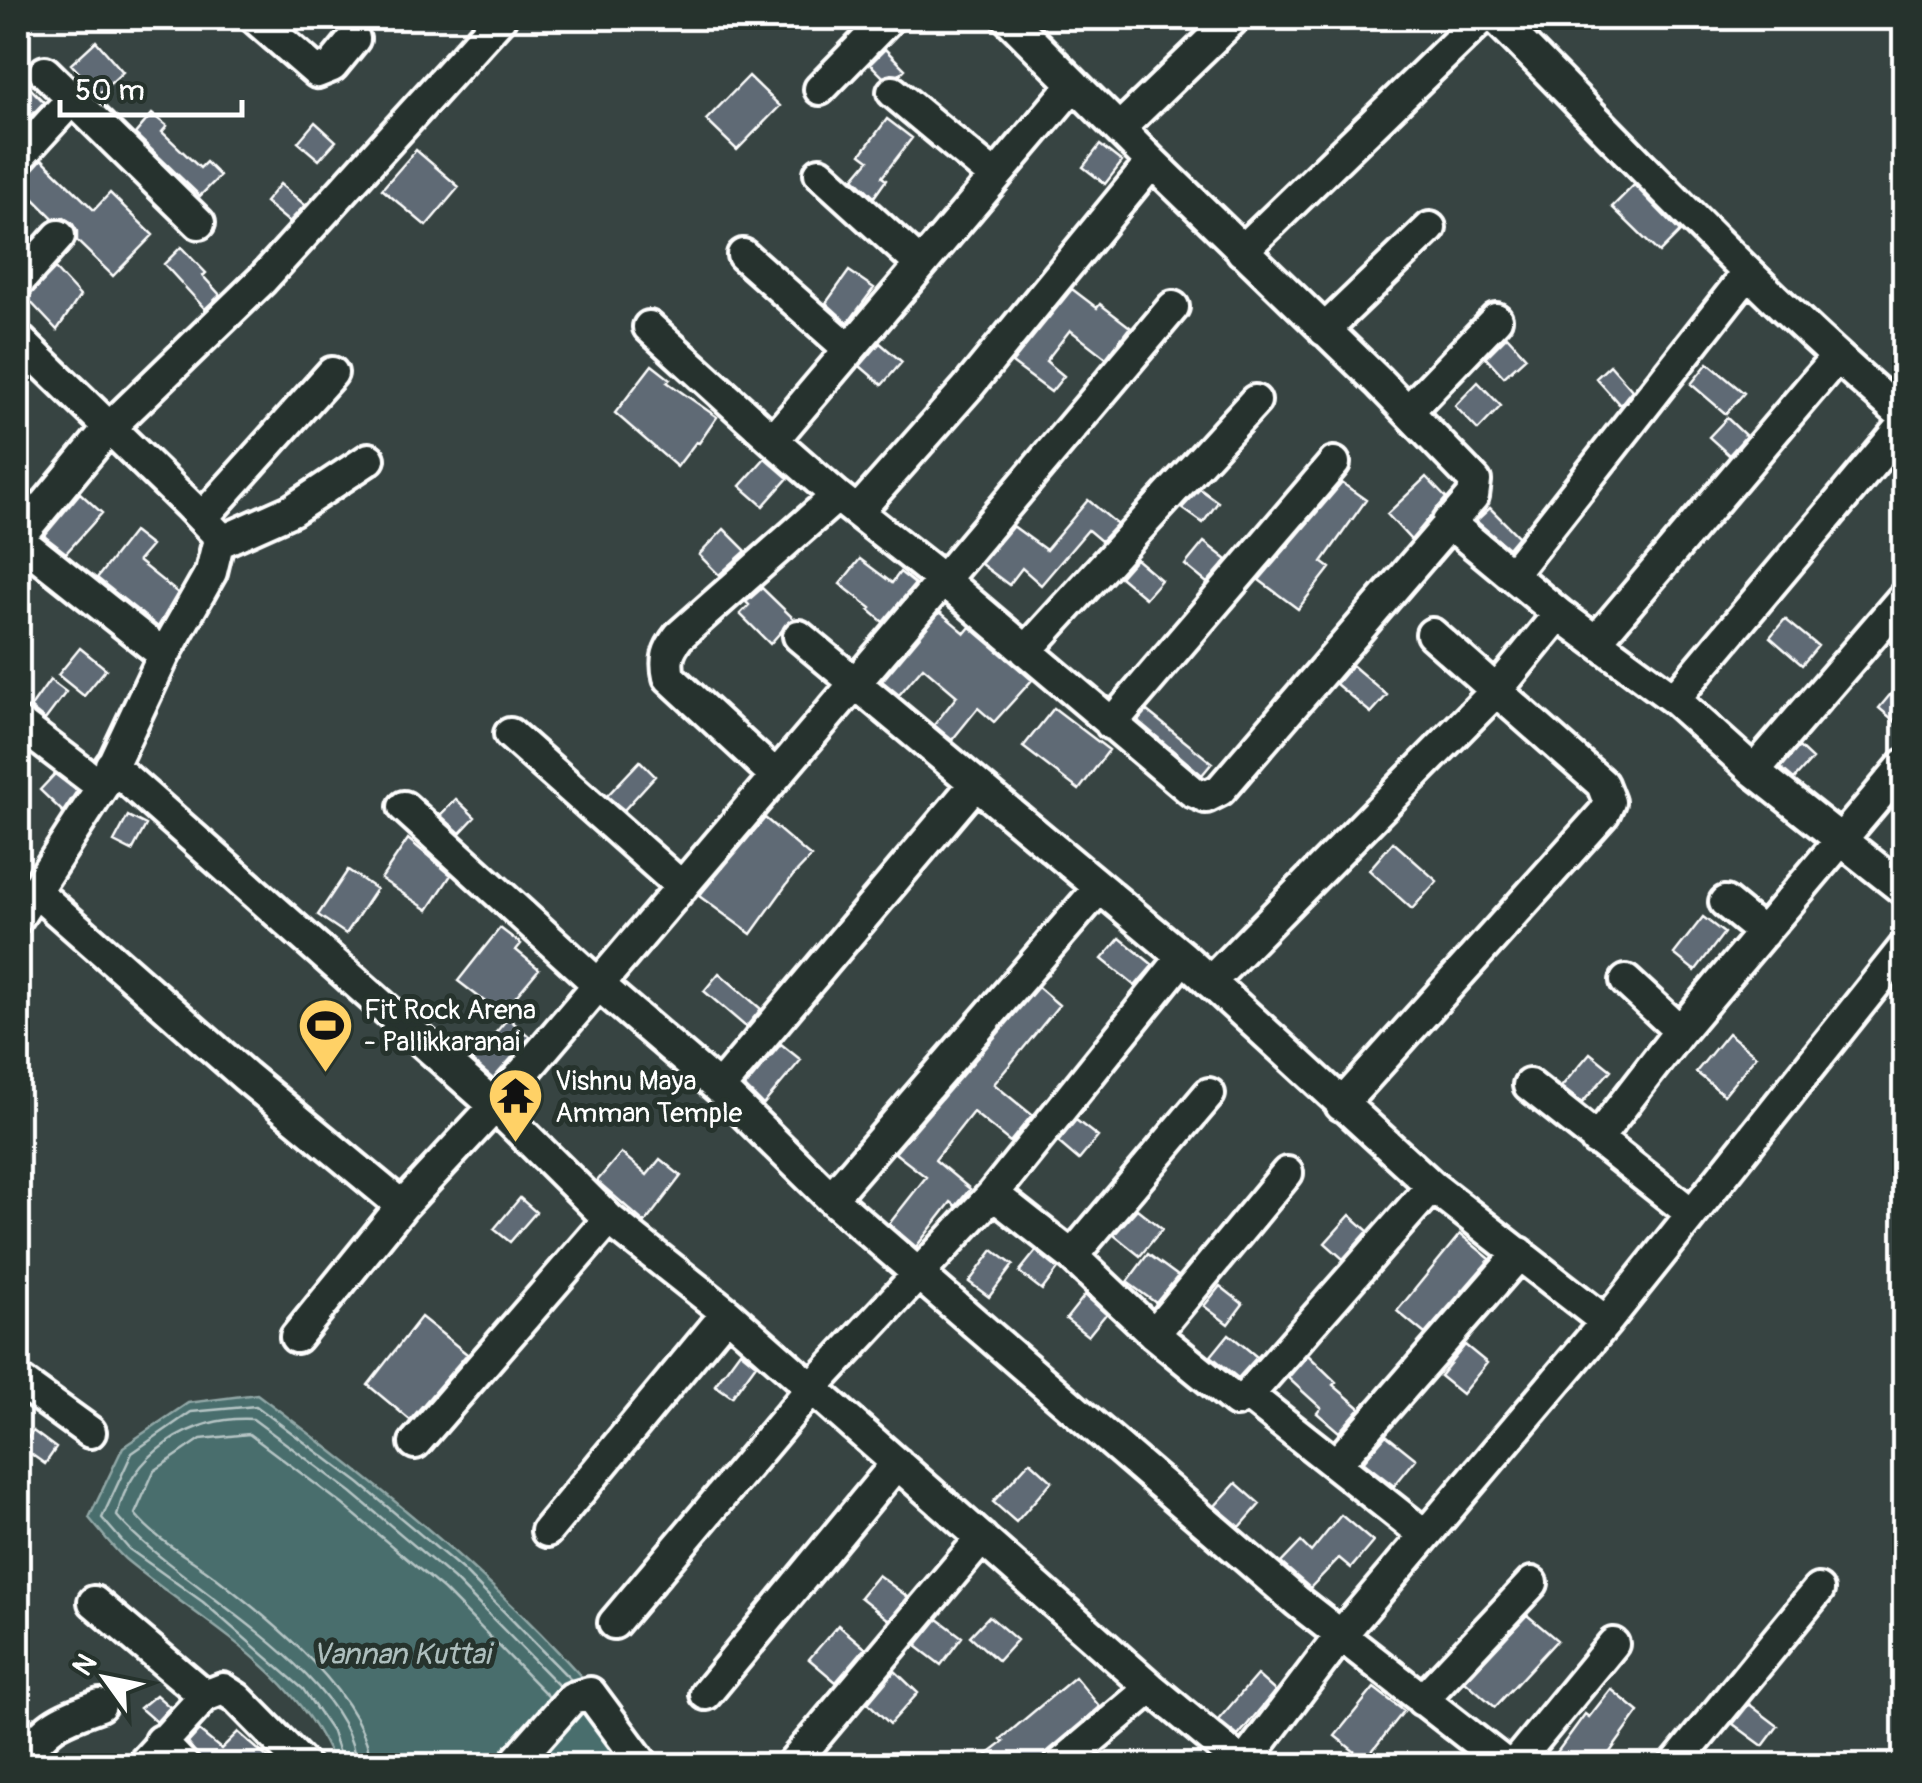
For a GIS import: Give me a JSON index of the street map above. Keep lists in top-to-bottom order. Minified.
{"water":["Vannan Kuttai"],"places":{"sports":["Fit Rock Arena - Pallikkaranai"],"temple":["Vishnu Maya Amman Temple"]},"scale_bar":"50 m","north":"top left"}
